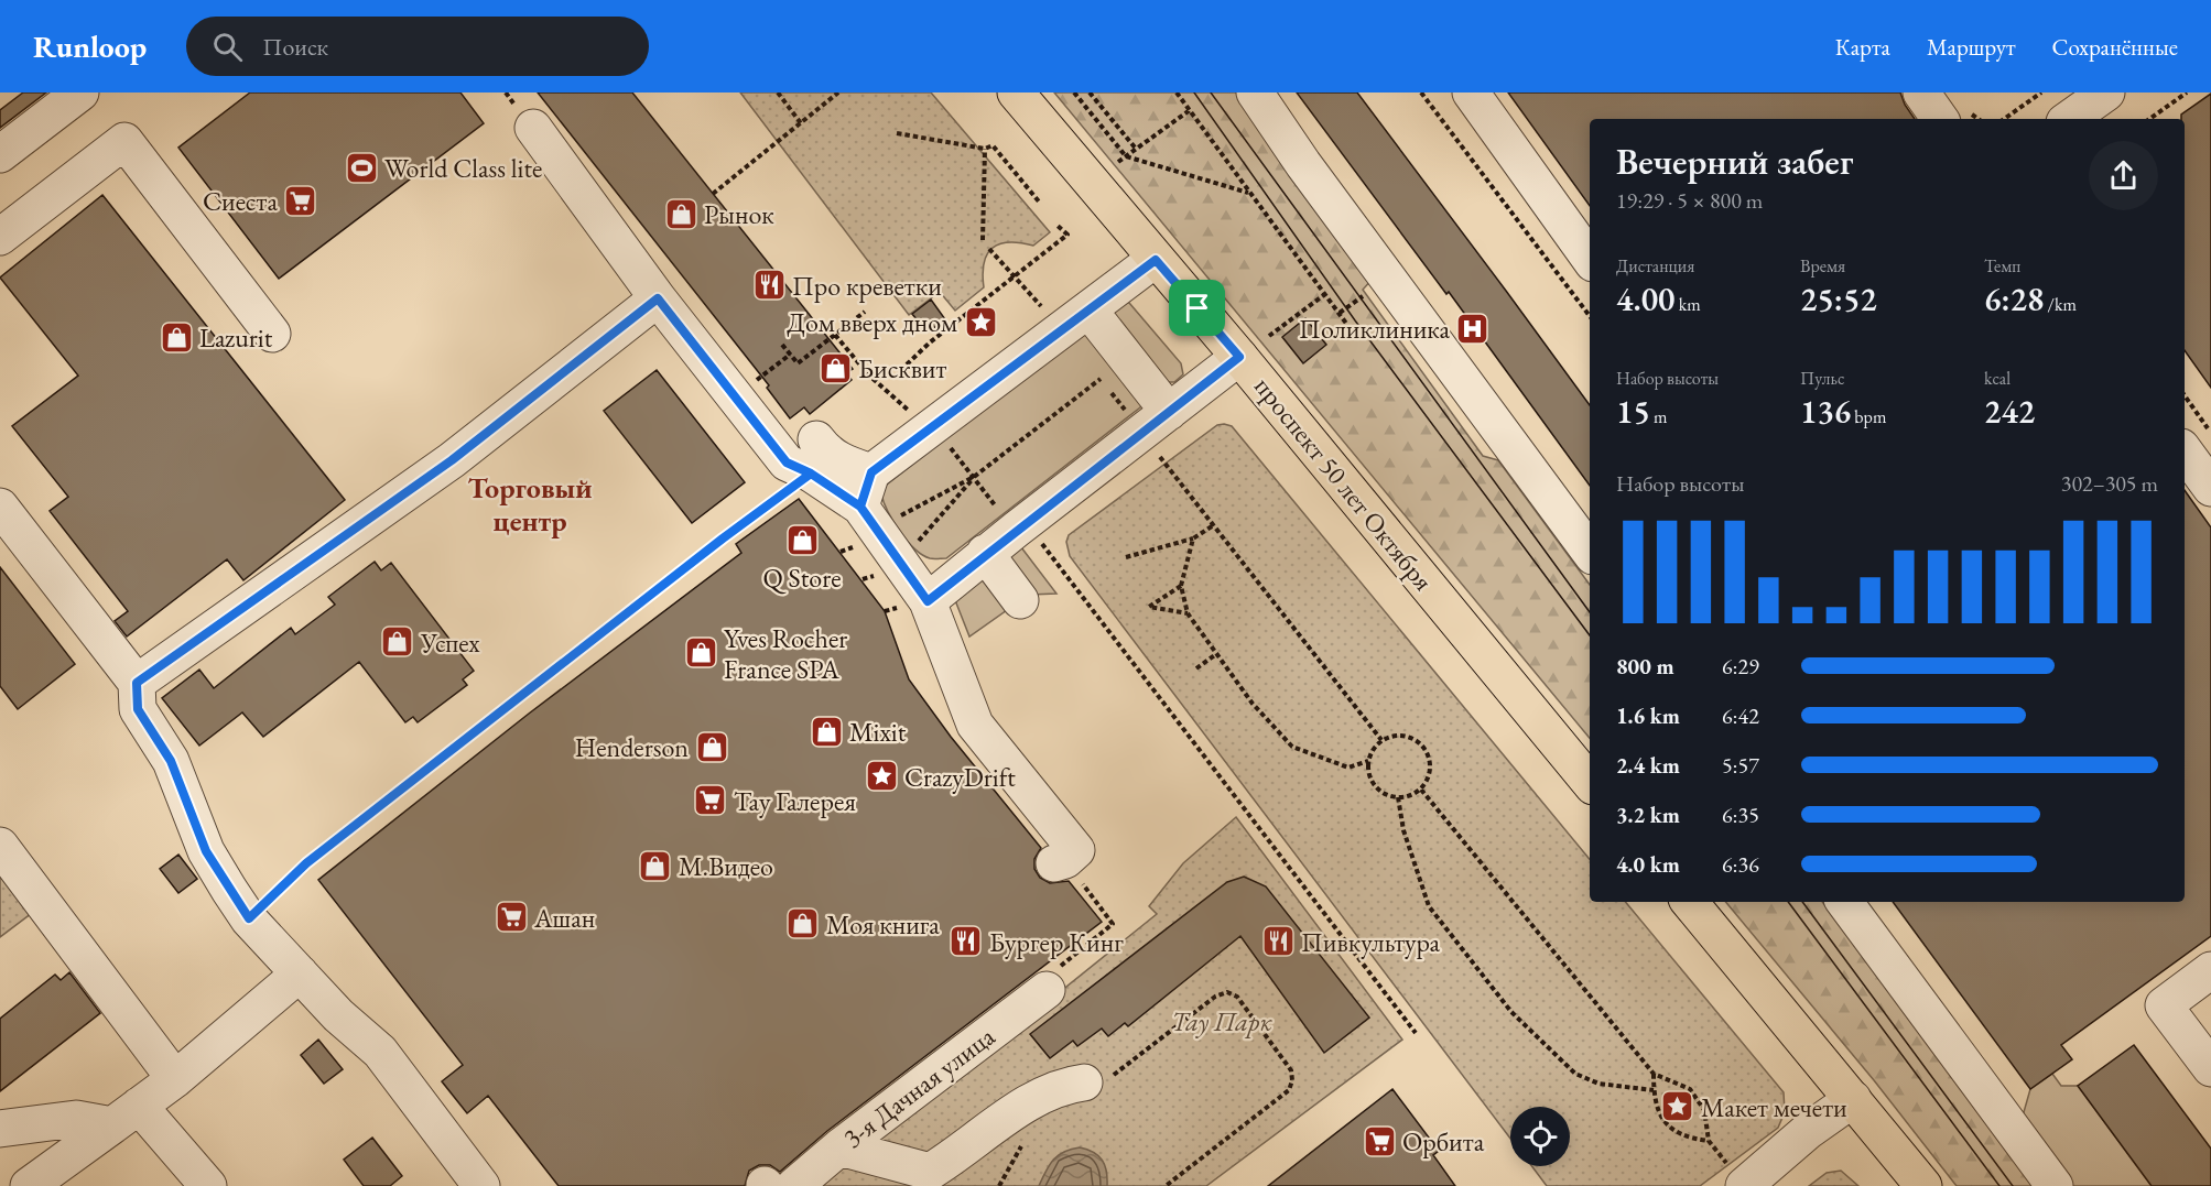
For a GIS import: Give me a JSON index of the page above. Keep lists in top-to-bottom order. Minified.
{"streets":{"main road":["проспект 50 лет Октября"],"street":["3-я Дачная улица"]},"districts":["Торговый центр"],"parks":["Тау Парк"],"places":{"sports":["World Class lite"],"supermarket":["Сиеста","Тау Галерея","Ашан","Орбита"],"shop":["Рынок","Lazurit","Бисквит","Q Store","Успех","Yves Rocher France SPA","Mixit","Henderson","М.Видео","Моя книга"],"restaurant":["Про креветки","Бургер Кинг","Пивкультура"],"place":["Дом вверх дном","CrazyDrift","Макет мечети"],"hospital":["Поликлиника"]},"page":{"header":"Runloop","search":"Поиск","nav":["Карта","Маршрут","Сохранённые"],"heading":["Вечерний забег","19:29 · 5 × 800 m"],"stats":[["Дистанция","4.00 km"],["Время","25:52"],["Темп","6:28 /km"],["Набор высоты","15 m"],["Пульс","136 bpm"],["kcal","242"]],"chart":["Набор высоты","302–305 m"],"list":[{"name":"800 m","note":"6:29"},{"name":"1.6 km","note":"6:42"},{"name":"2.4 km","note":"5:57"},{"name":"3.2 km","note":"6:35"},{"name":"4.0 km","note":"6:36"}]}}
